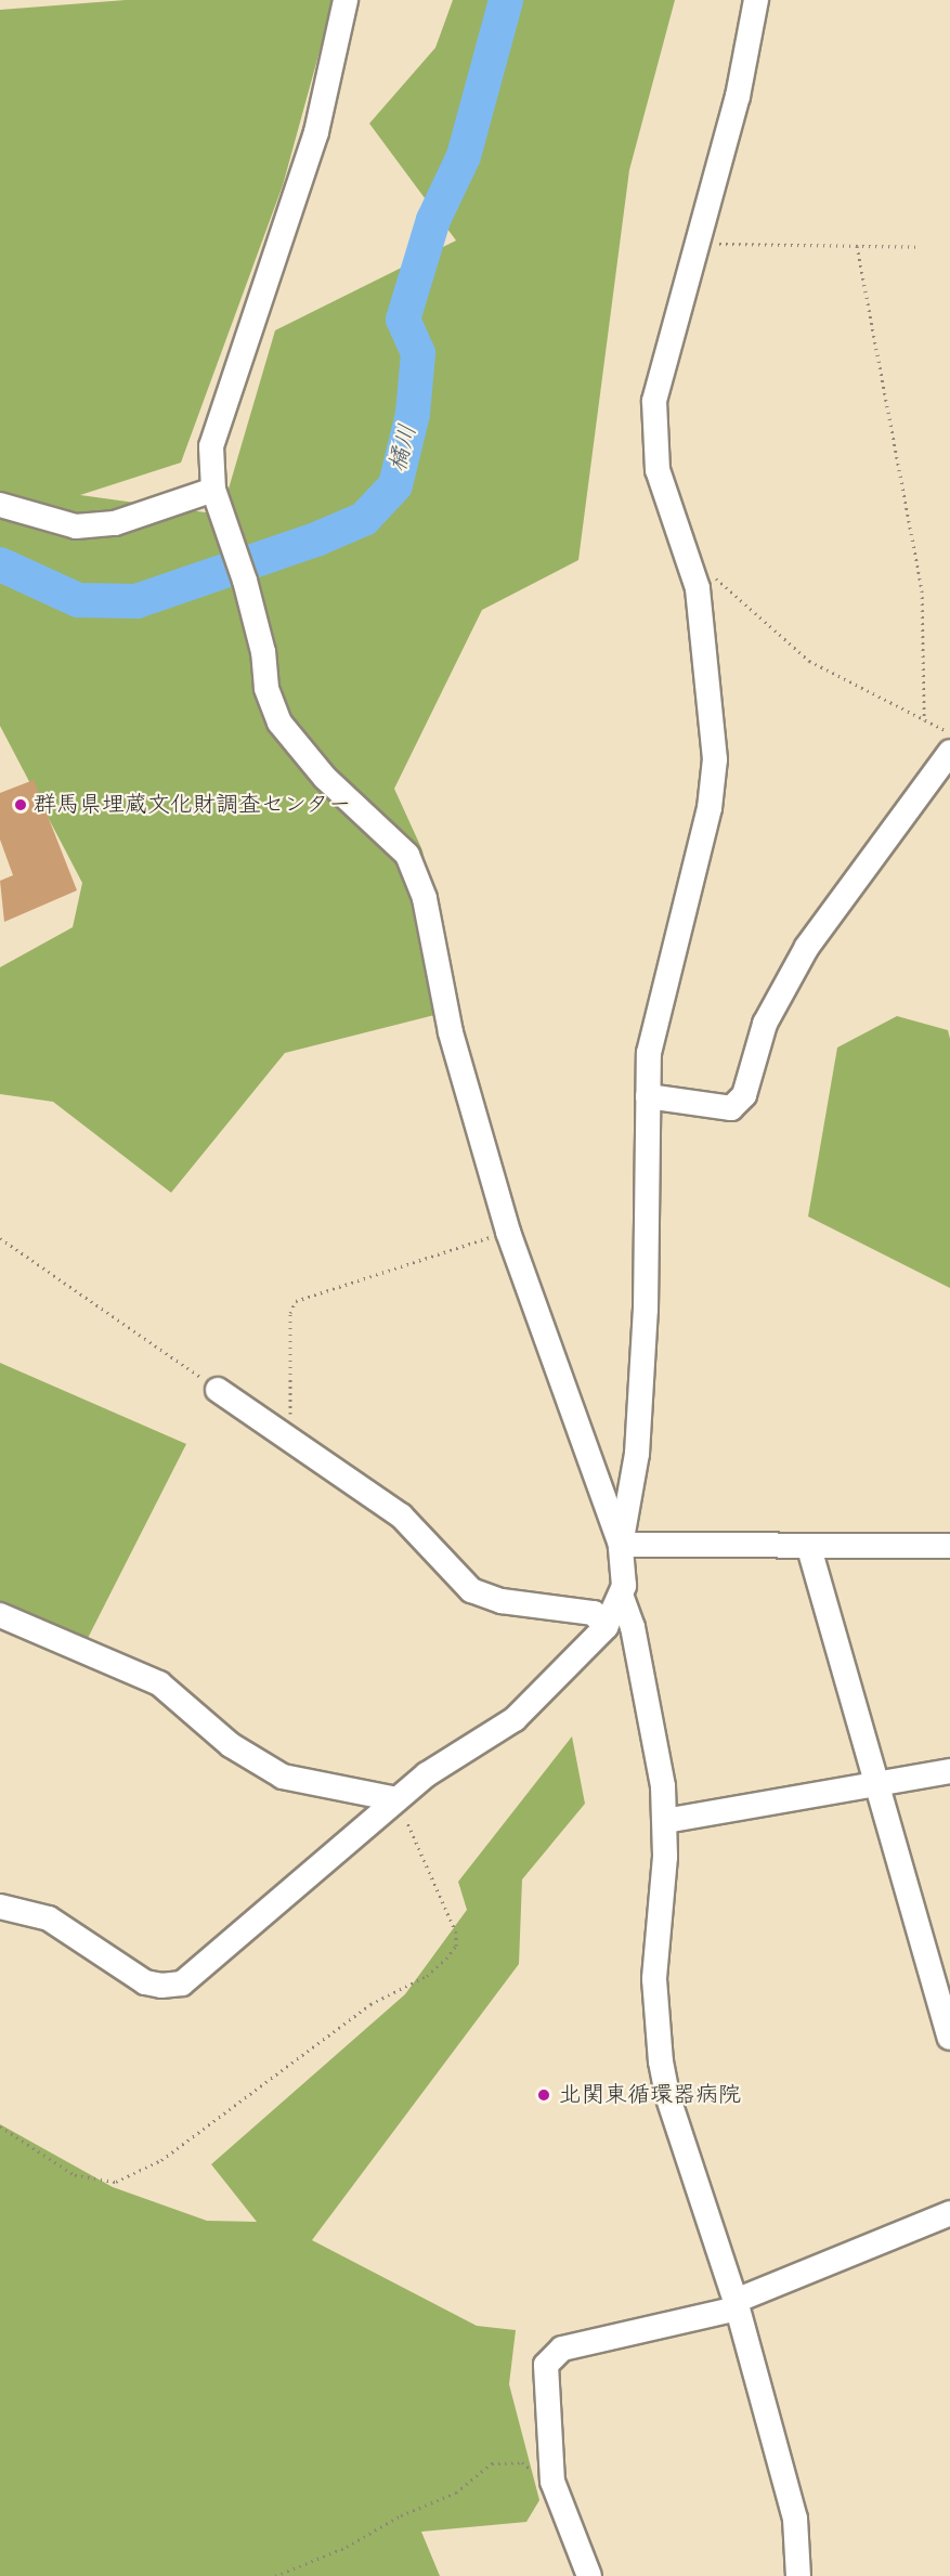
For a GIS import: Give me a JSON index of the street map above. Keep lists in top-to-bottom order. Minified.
{"water":["橘川"],"places":["群馬県埋蔵文化財調査センター","北関東循環器病院"]}
